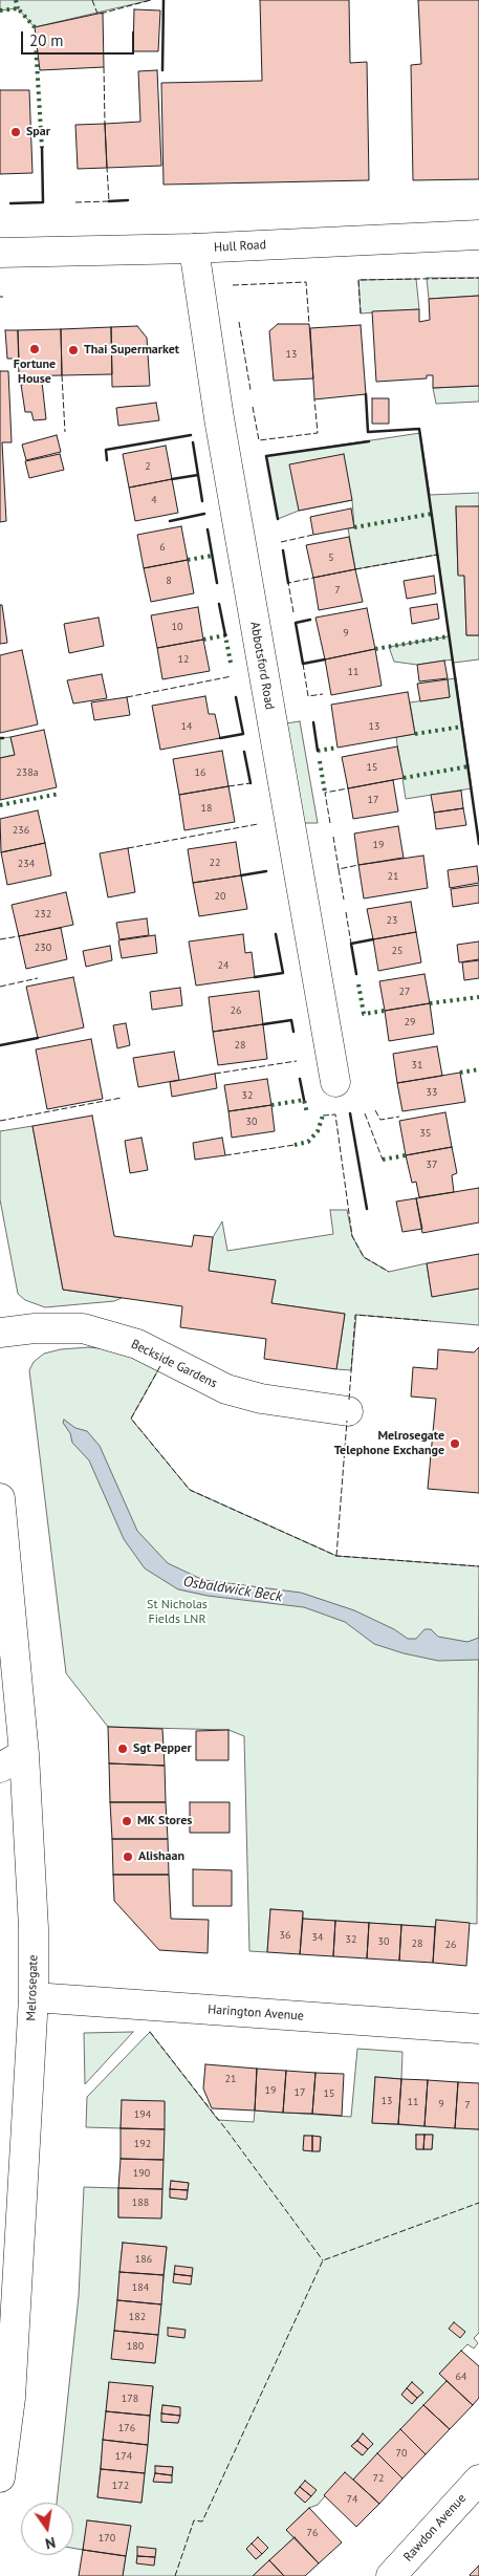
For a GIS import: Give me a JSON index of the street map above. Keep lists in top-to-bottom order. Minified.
{"streets":{"street":["Hull Road","Abbotsford Road","Beckside Gardens","Melrosegate","Harington Avenue","Rawdon Avenue"]},"crossings":[["Hull Road","Abbotsford Road"],["Melrosegate","Harington Avenue"]],"water":["Osbaldwick Beck"],"parks":["St Nicholas Fields LNR"],"places":["Spar","Fortune House","Thai Supermarket","Melrosegate Telephone Exchange","Sgt Pepper","MK Stores","Alishaan"],"house_numbers":["13","2","4","6","5","8","7","10","9","12","11","14","13","15","238a","16","17","18","236","19","22","234","21","20","232","23","230","25","24","27","26","29","28","31","33","32","30","35","37","36","34","32","30","28","26","21","19","17","15","13","11","9","7","194","192","190","188","186","184","182","180","64","178","176","70","174","72","172","74","76","170"],"scale_bar":"20 m","north":"bottom"}
